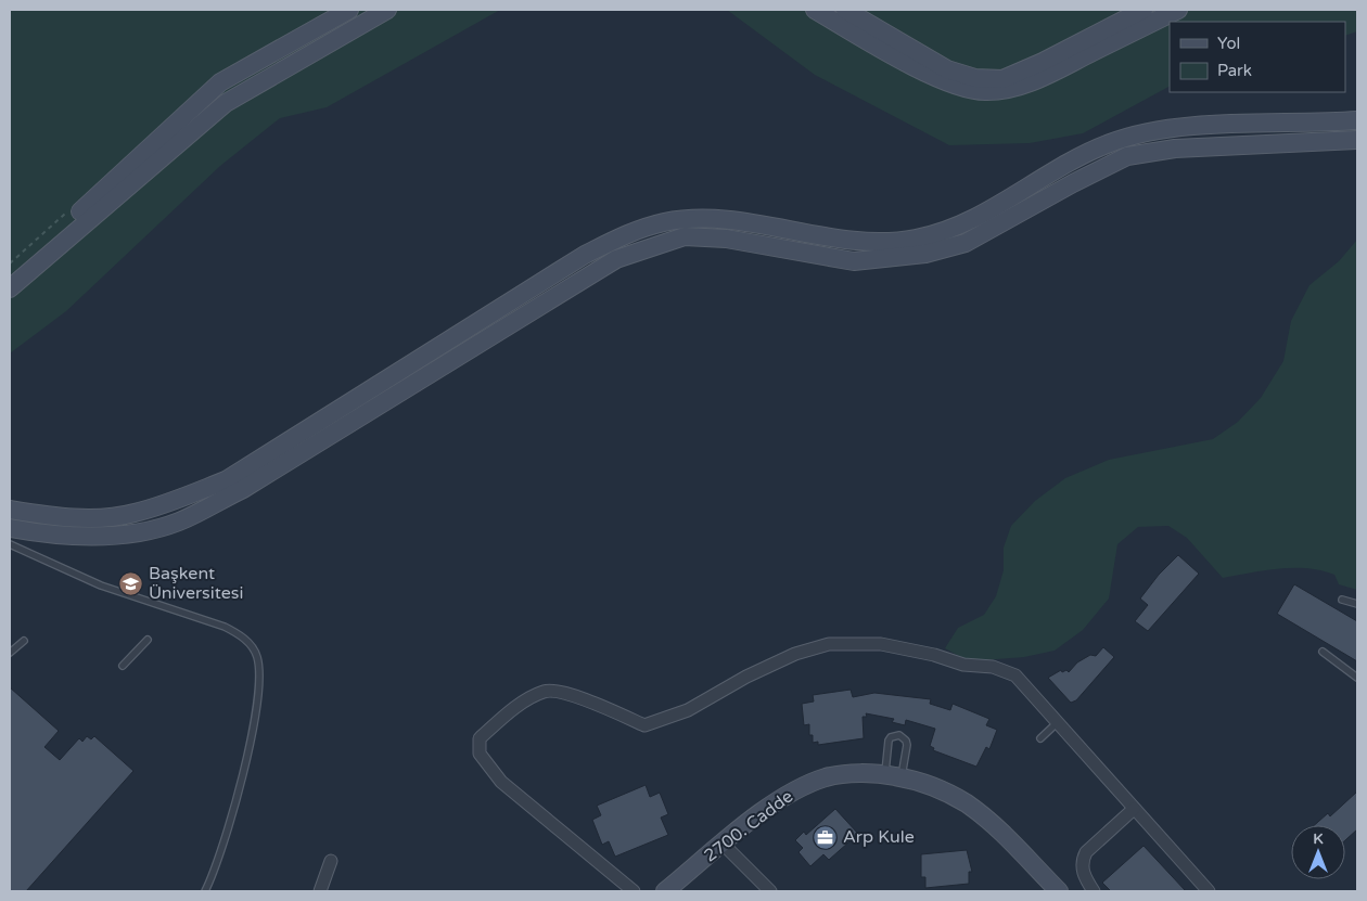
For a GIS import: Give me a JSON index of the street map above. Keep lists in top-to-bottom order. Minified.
{"streets":{"street":["2700. Cadde"]},"places":{"school or university":["Başkent Üniversitesi"],"office":["Arp Kule"]},"legend":["Yol","Park"],"north":"top"}
